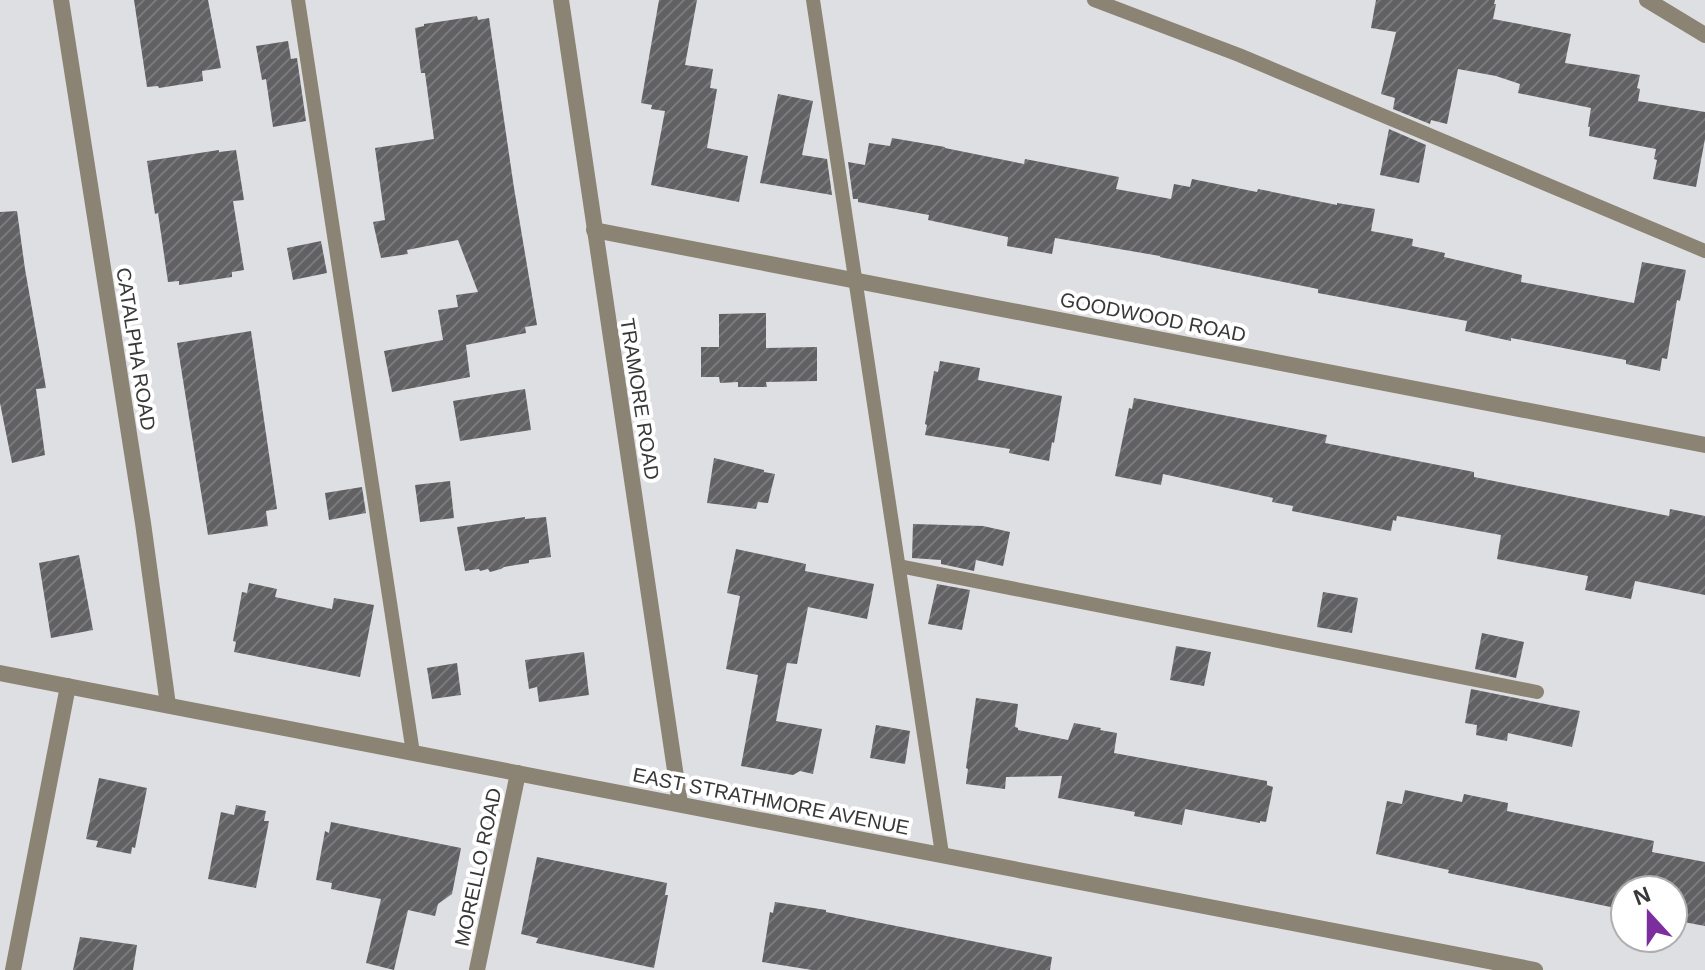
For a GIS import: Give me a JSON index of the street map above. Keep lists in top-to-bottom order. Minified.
{"streets":{"street":["GOODWOOD ROAD","CATALPHA ROAD","TRAMORE ROAD","EAST STRATHMORE AVENUE","MORELLO ROAD"]},"crossings":[["GOODWOOD ROAD","TRAMORE ROAD"],["CATALPHA ROAD","EAST STRATHMORE AVENUE"],["TRAMORE ROAD","EAST STRATHMORE AVENUE"],["EAST STRATHMORE AVENUE","MORELLO ROAD"]],"north":"top"}
